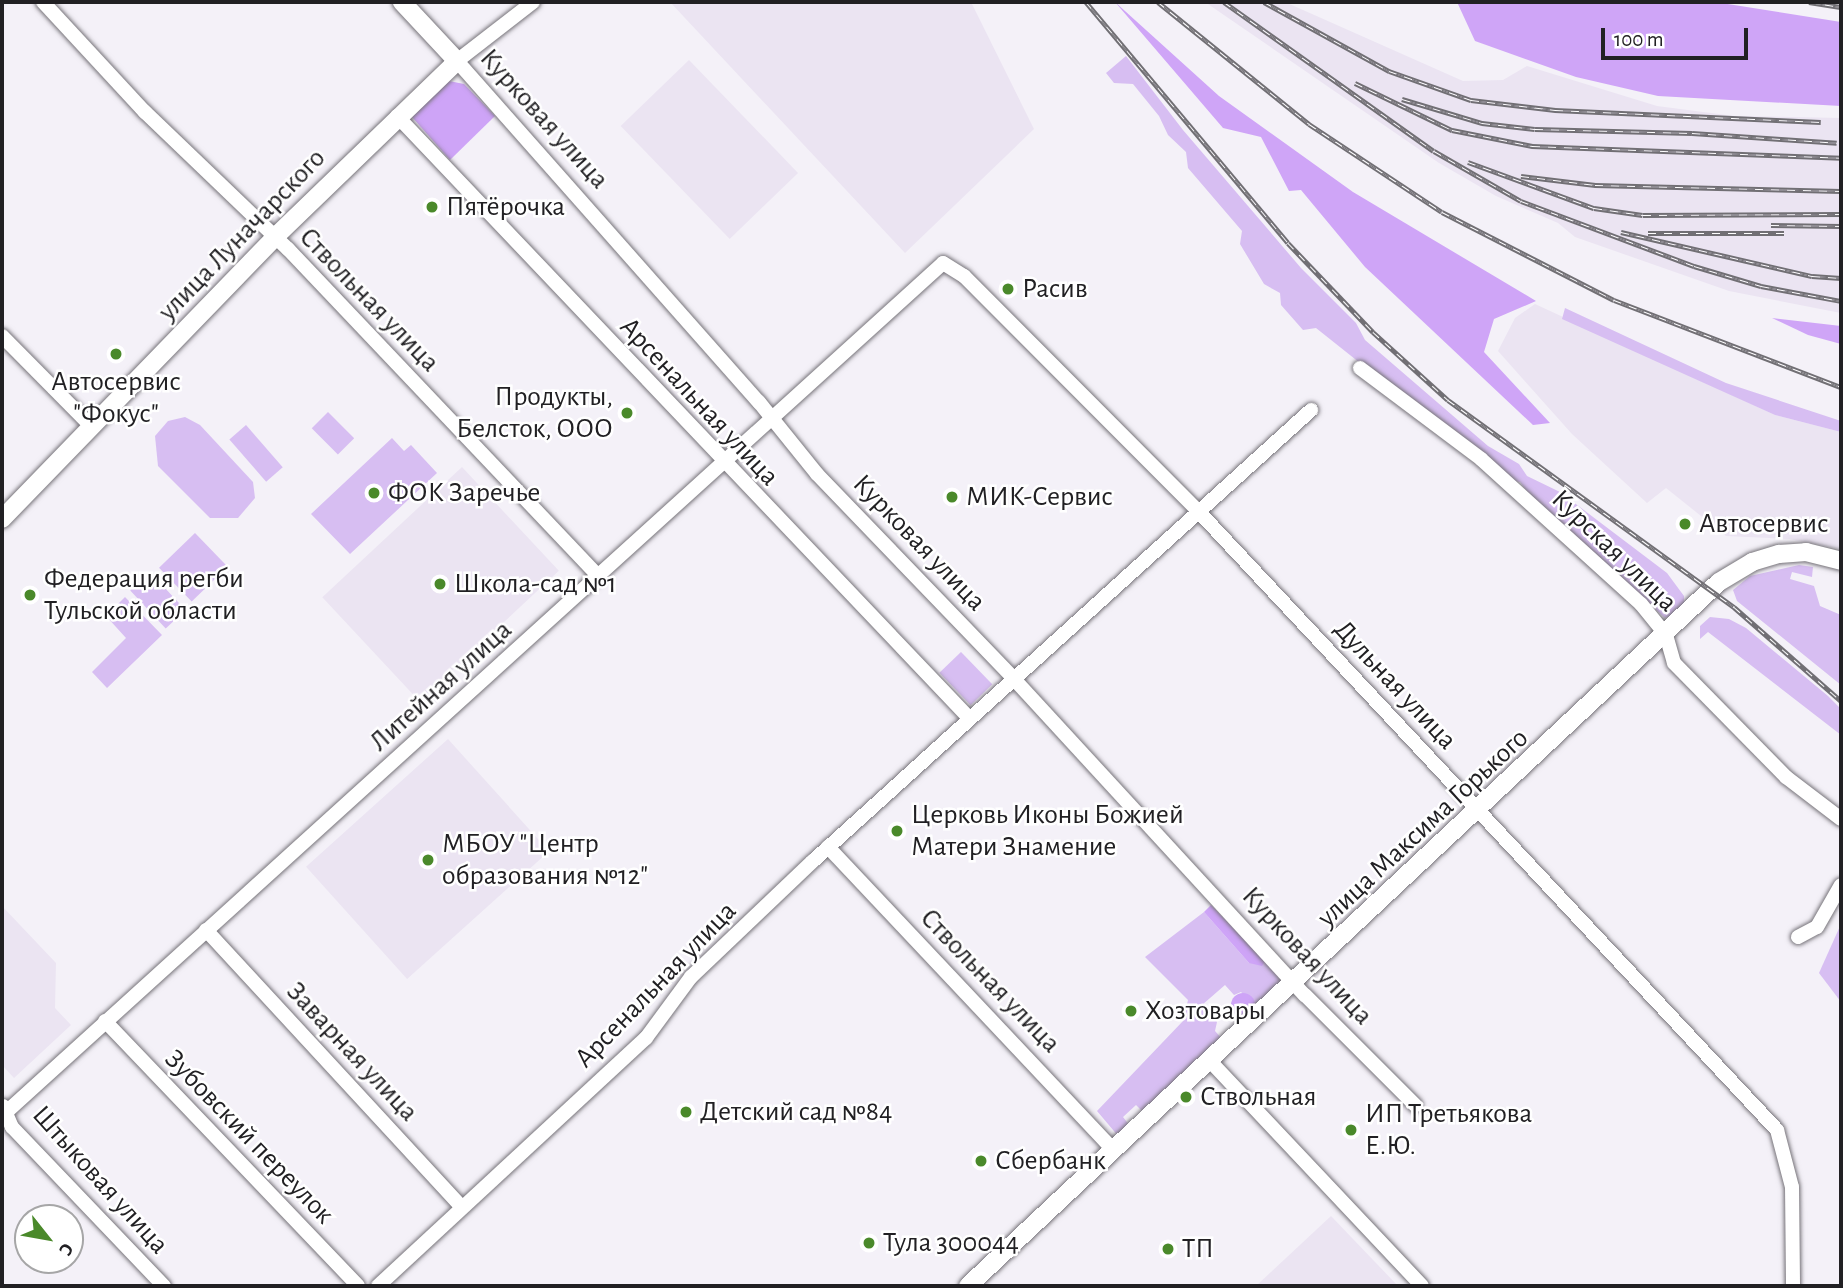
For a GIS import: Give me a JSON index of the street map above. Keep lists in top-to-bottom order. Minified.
{"streets":{"main road":["Курковая улица","улица Луначарского","улица Максима Горького"],"street":["Ствольная улица","Арсенальная улица","Курская улица","Дульная улица","Литейная улица","Заварная улица","Зубовский переулок","Штыковая улица"]},"crossings":[["Курковая улица","улица Луначарского"],["Курковая улица","Арсенальная улица"],["Курковая улица","Литейная улица"],["Курковая улица","улица Максима Горького"],["улица Луначарского","Ствольная улица"],["улица Луначарского","Арсенальная улица"],["Ствольная улица","Арсенальная улица"],["Ствольная улица","Литейная улица"],["Ствольная улица","улица Максима Горького"],["Арсенальная улица","Дульная улица"],["Арсенальная улица","Литейная улица"],["Арсенальная улица","Заварная улица"],["Курская улица","улица Максима Горького"],["Дульная улица","Литейная улица"],["Дульная улица","улица Максима Горького"],["Литейная улица","Заварная улица"],["Литейная улица","Зубовский переулок"],["Литейная улица","Штыковая улица"]],"places":["Пятёрочка","Расив","Автосервис \"Фокус\"","Продукты, Белсток, ООО","ФОК Заречье","МИК-Сервис","Автосервис","Школа-сад №1","Федерация регби Тульской области","Церковь Иконы Божией Матери Знамение","МБОУ \"Центр образования №12\"","Хозтовары","Ствольная","Детский сад №84","ИП Третьякова Е.Ю.","Сбербанк","Тула 300044","ТП"],"scale_bar":"100 m","north":"bottom right"}
